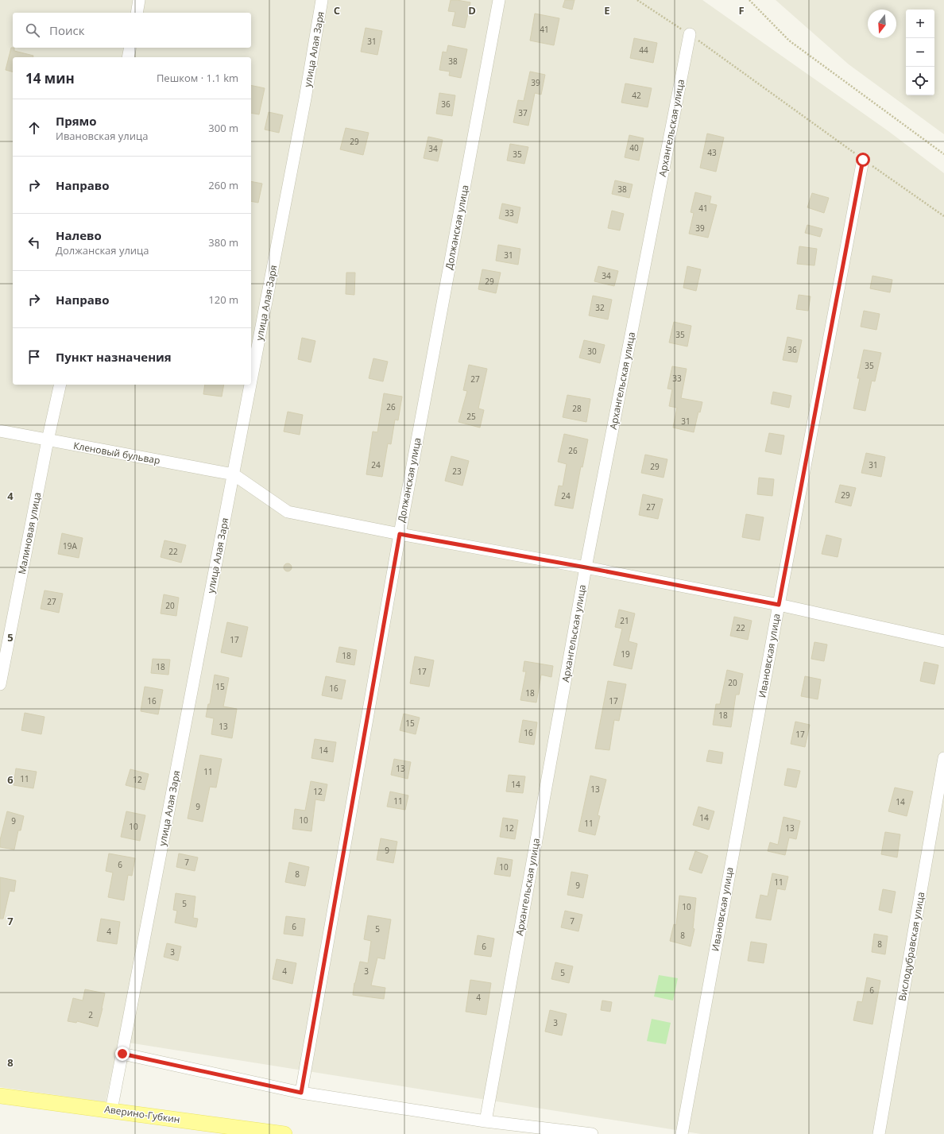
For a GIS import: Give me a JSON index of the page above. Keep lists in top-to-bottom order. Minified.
{"streets":{"main road":["Аверино-Губкин"],"street":["улица Алая Заря","Архангельская улица","Должанская улица","Кленовый бульвар","Малиновая улица","Ивановская улица","Вислодубравская улица"]},"crossings":[["улица Алая Заря","Кленовый бульвар"],["улица Алая Заря","Аверино-Губкин"],["Кленовый бульвар","Малиновая улица"]],"house_numbers":["41","31","44","38","39","42","36","37","29","40","34","43","35","38","41","33","39","31","34","29","32","35","36","30","35","33","27","26","28","25","31","26","24","31","29","23","29","24","27","19А","22","27","20","21","22","17","19","18","18","17","20","15","16","18","16","17","18","15","13","16","17","14","13","11","11","12","14","13","12","11","14","9","14","10","9","11","10","12","13","9","7","6","10","8","11","9","5","10","7","6","5","4","8","8","6","3","4","3","5","6","4","2","3"],"north":"bottom","page":{"map_buttons":["+","−"],"search":"Поиск","heading":["14 мин","Пешком · 1.1 km"],"list":[["Прямо","Ивановская улица","300 m"],["Направо","260 m"],["Налево","Должанская улица","380 m"],["Направо","120 m"],"Пункт назначения"]},"grid":{"columns":["C","D","E","F"],"rows":["4","5","6","7","8"]}}
